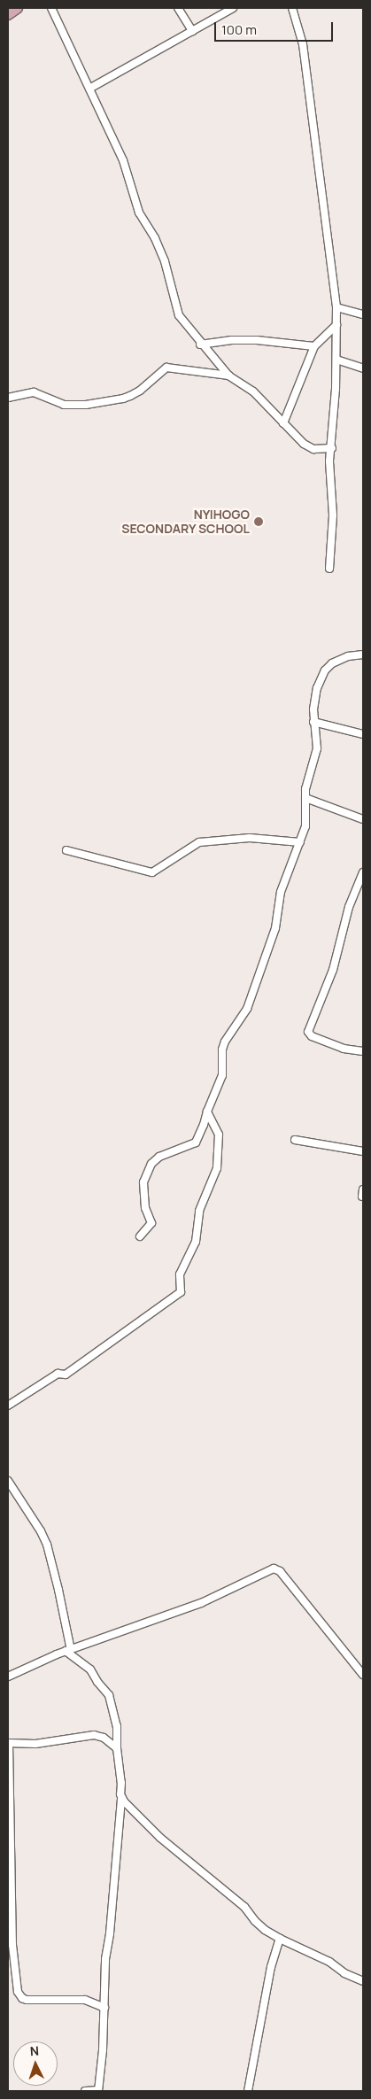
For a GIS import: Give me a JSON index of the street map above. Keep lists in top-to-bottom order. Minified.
{"places":["NYIHOGO SECONDARY SCHOOL"],"scale_bar":"100 m","north":"top"}
